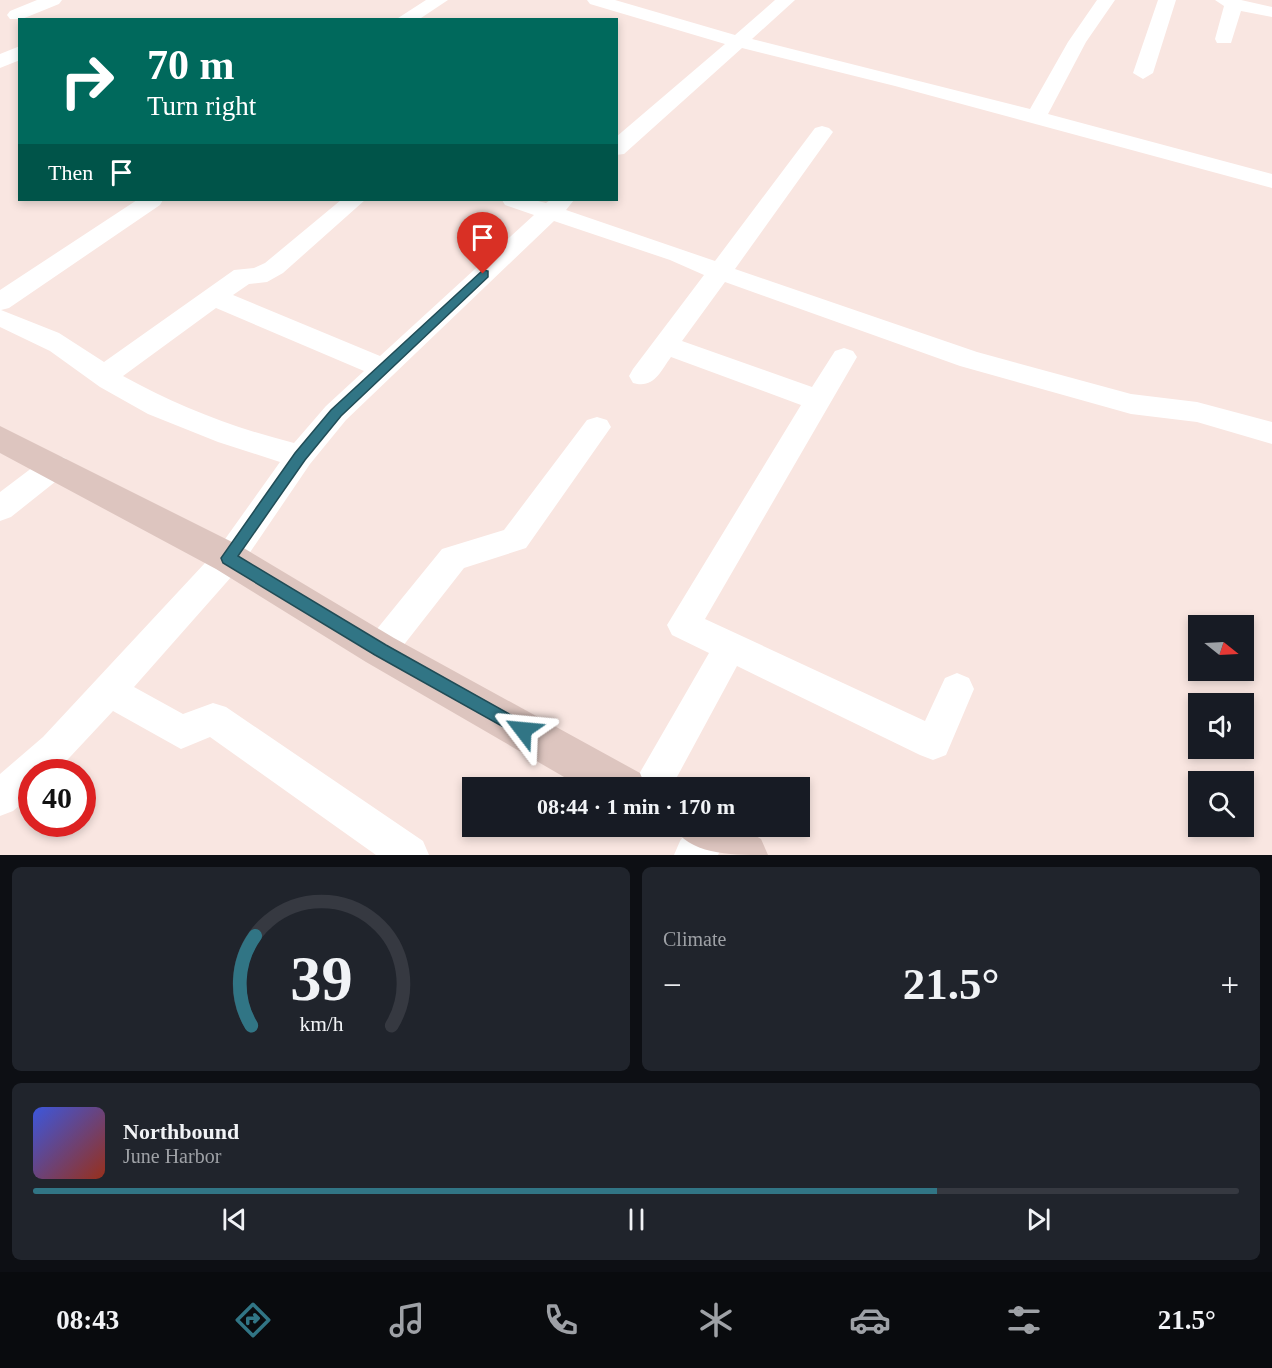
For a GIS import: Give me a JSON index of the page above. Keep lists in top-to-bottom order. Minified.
{"north":"right","page":{"turn":["70 m","Turn right"],"then":"Then","limit":"40","trip":"08:44 · 1 min · 170 m","tile":"Climate","heat":["−","21.5°","+"],"song":["Northbound","June Harbor"],"tabs":["08:43","21.5°"],"gauge":["39","km/h"]}}
